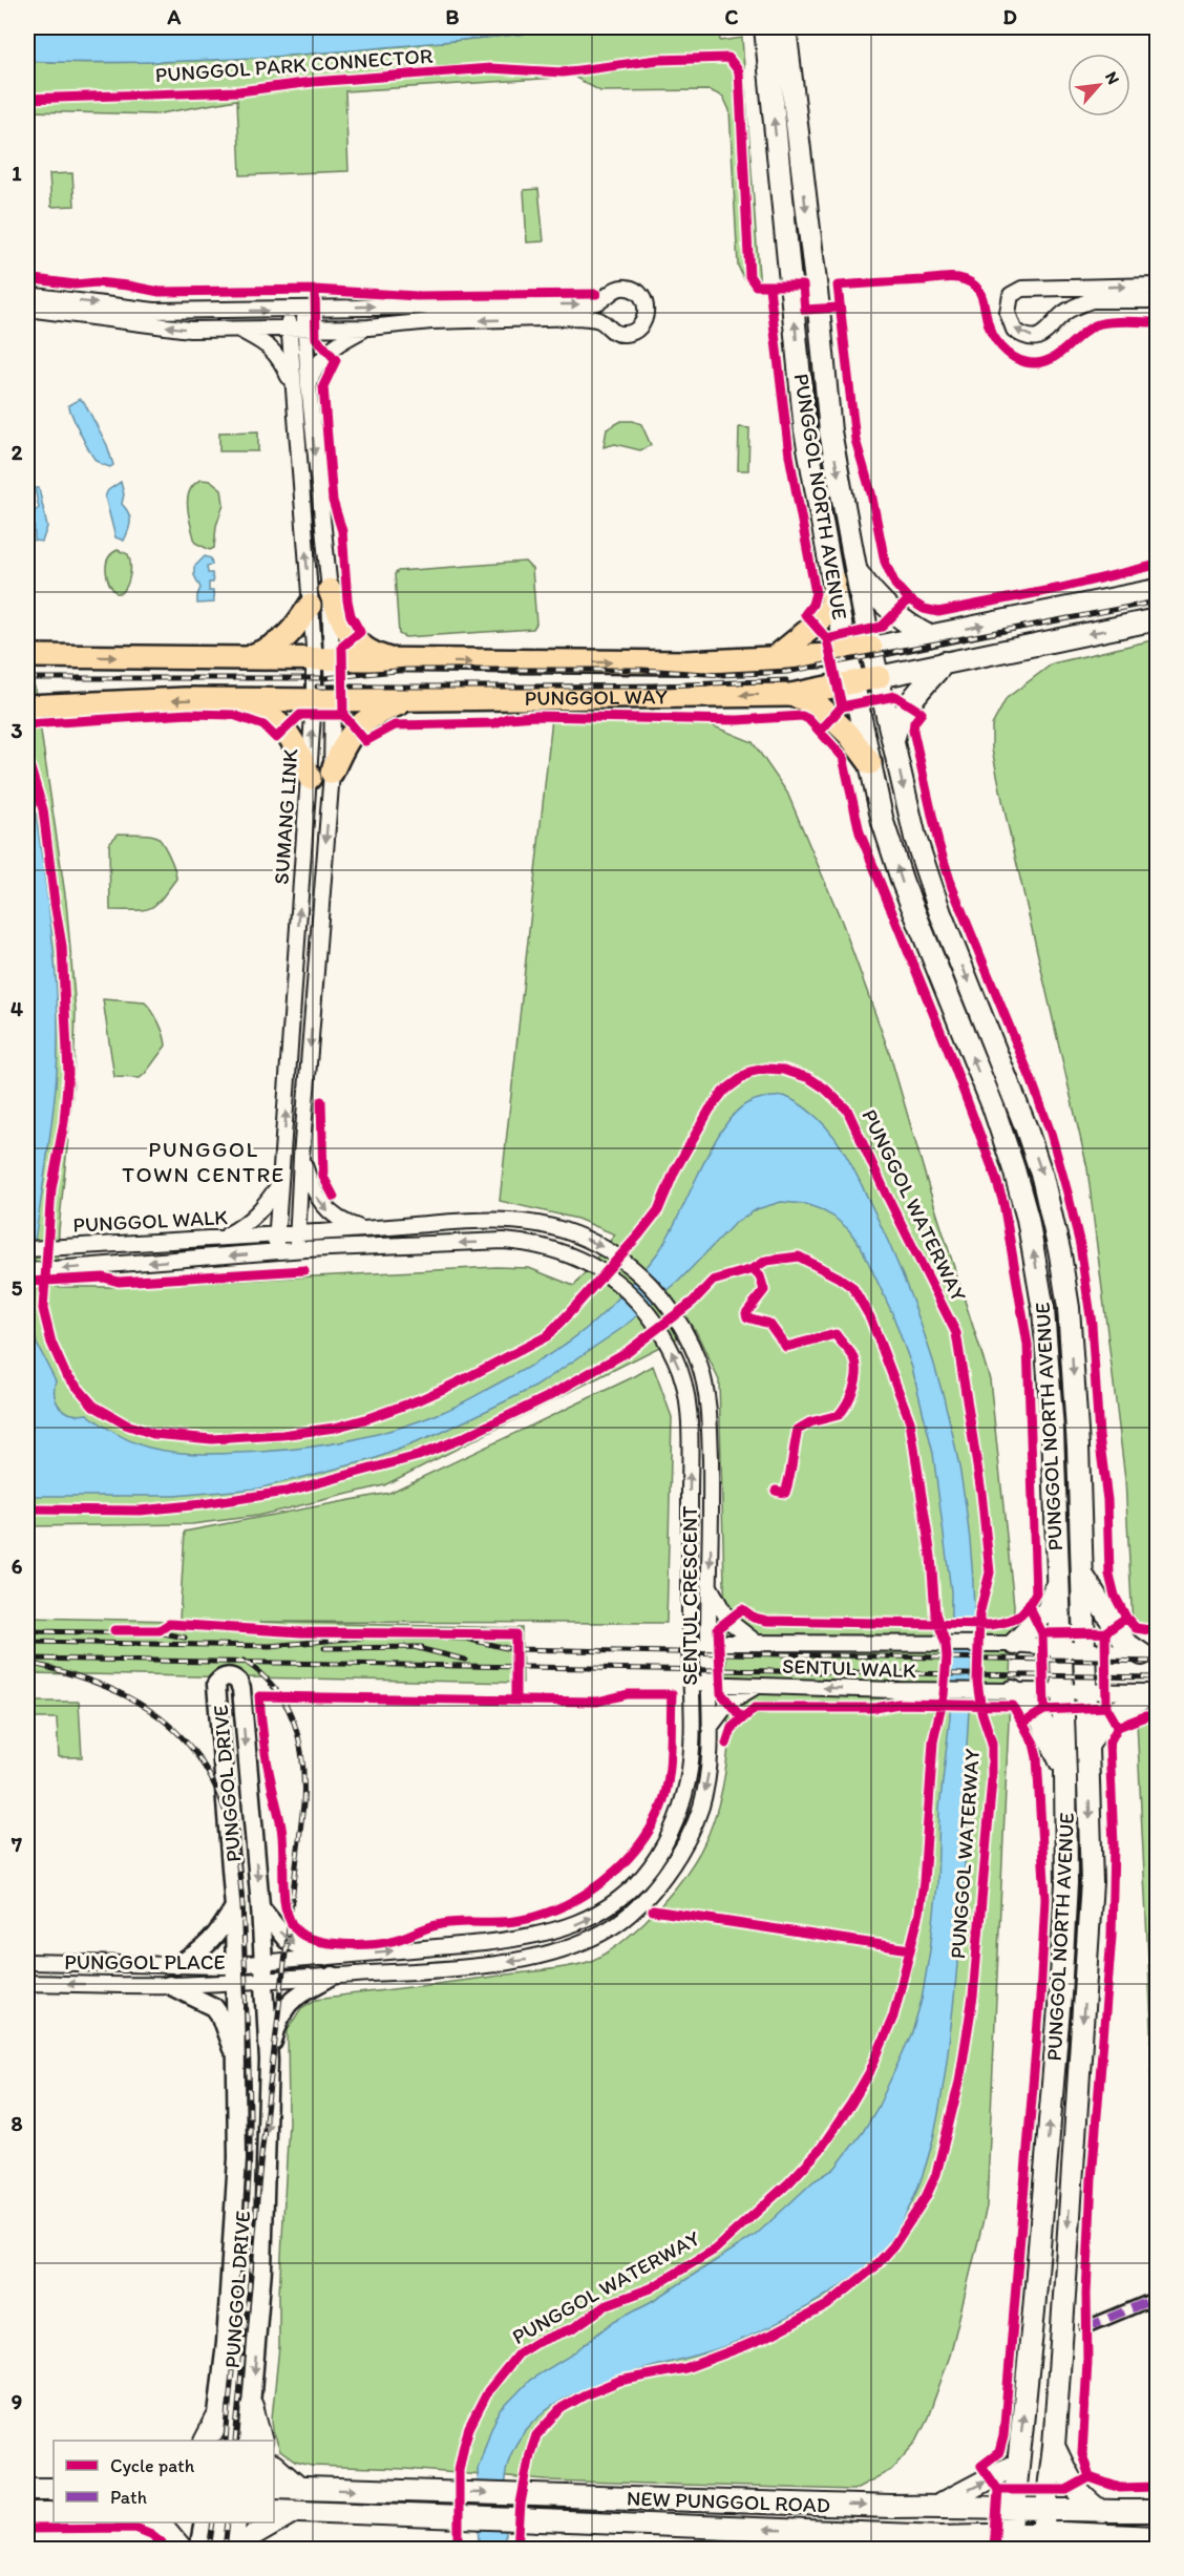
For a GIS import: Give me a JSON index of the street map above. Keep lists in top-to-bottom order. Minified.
{"streets":{"main road":["PUNGGOL NORTH AVENUE","PUNGGOL WAY","NEW PUNGGOL ROAD"],"street":["SUMANG LINK","PUNGGOL WALK","SENTUL CRESCENT","SENTUL WALK","PUNGGOL DRIVE","PUNGGOL PLACE"],"cycle path":["PUNGGOL PARK CONNECTOR","PUNGGOL WATERWAY"]},"crossings":[["PUNGGOL NORTH AVENUE","PUNGGOL WAY"],["PUNGGOL NORTH AVENUE","SENTUL WALK"],["PUNGGOL NORTH AVENUE","NEW PUNGGOL ROAD"],["PUNGGOL WAY","SUMANG LINK"],["SUMANG LINK","PUNGGOL WALK"],["SUMANG LINK","SENTUL CRESCENT"],["PUNGGOL WALK","SENTUL CRESCENT"],["SENTUL CRESCENT","SENTUL WALK"],["SENTUL CRESCENT","PUNGGOL DRIVE"],["SENTUL CRESCENT","PUNGGOL PLACE"],["PUNGGOL DRIVE","PUNGGOL PLACE"]],"districts":["PUNGGOL TOWN CENTRE"],"legend":["Cycle path","Path"],"north":"top right","grid":{"columns":["A","B","C","D"],"rows":["1","2","3","4","5","6","7","8","9"]}}
